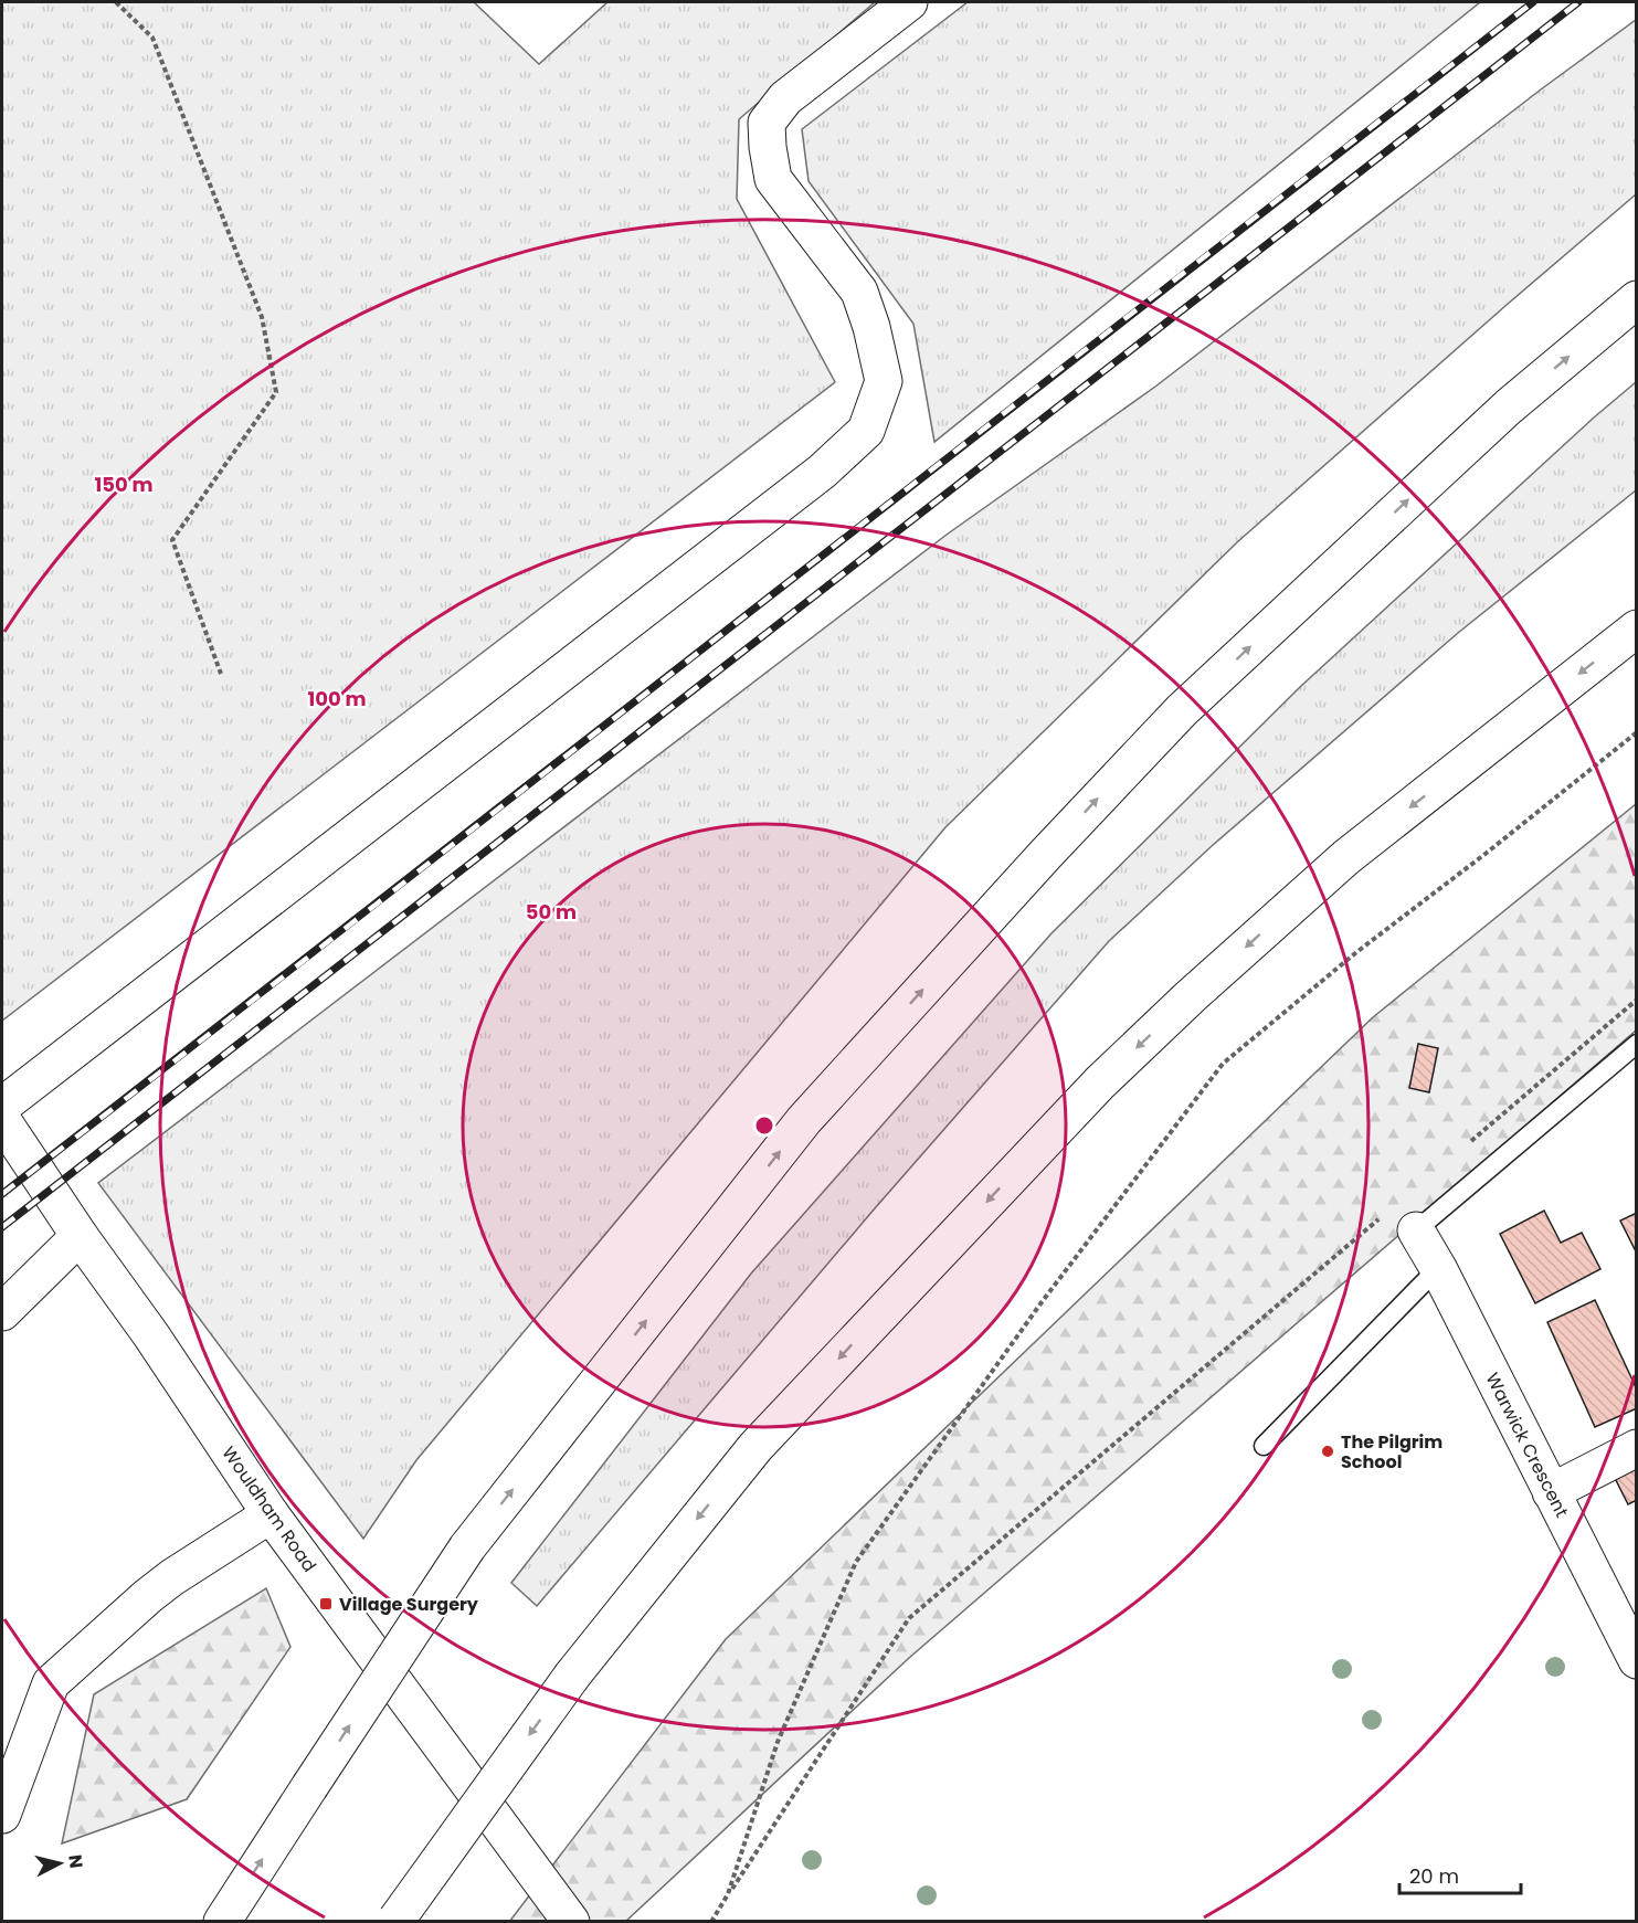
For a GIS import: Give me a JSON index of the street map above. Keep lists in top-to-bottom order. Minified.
{"streets":{"main road":["Warwick Crescent","Wouldham Road"]},"places":{"other":["The Pilgrim School"],"transit":["Village Surgery"]},"scale_bar":"20 m","north":"right","rings":["150 m","100 m","50 m"]}
